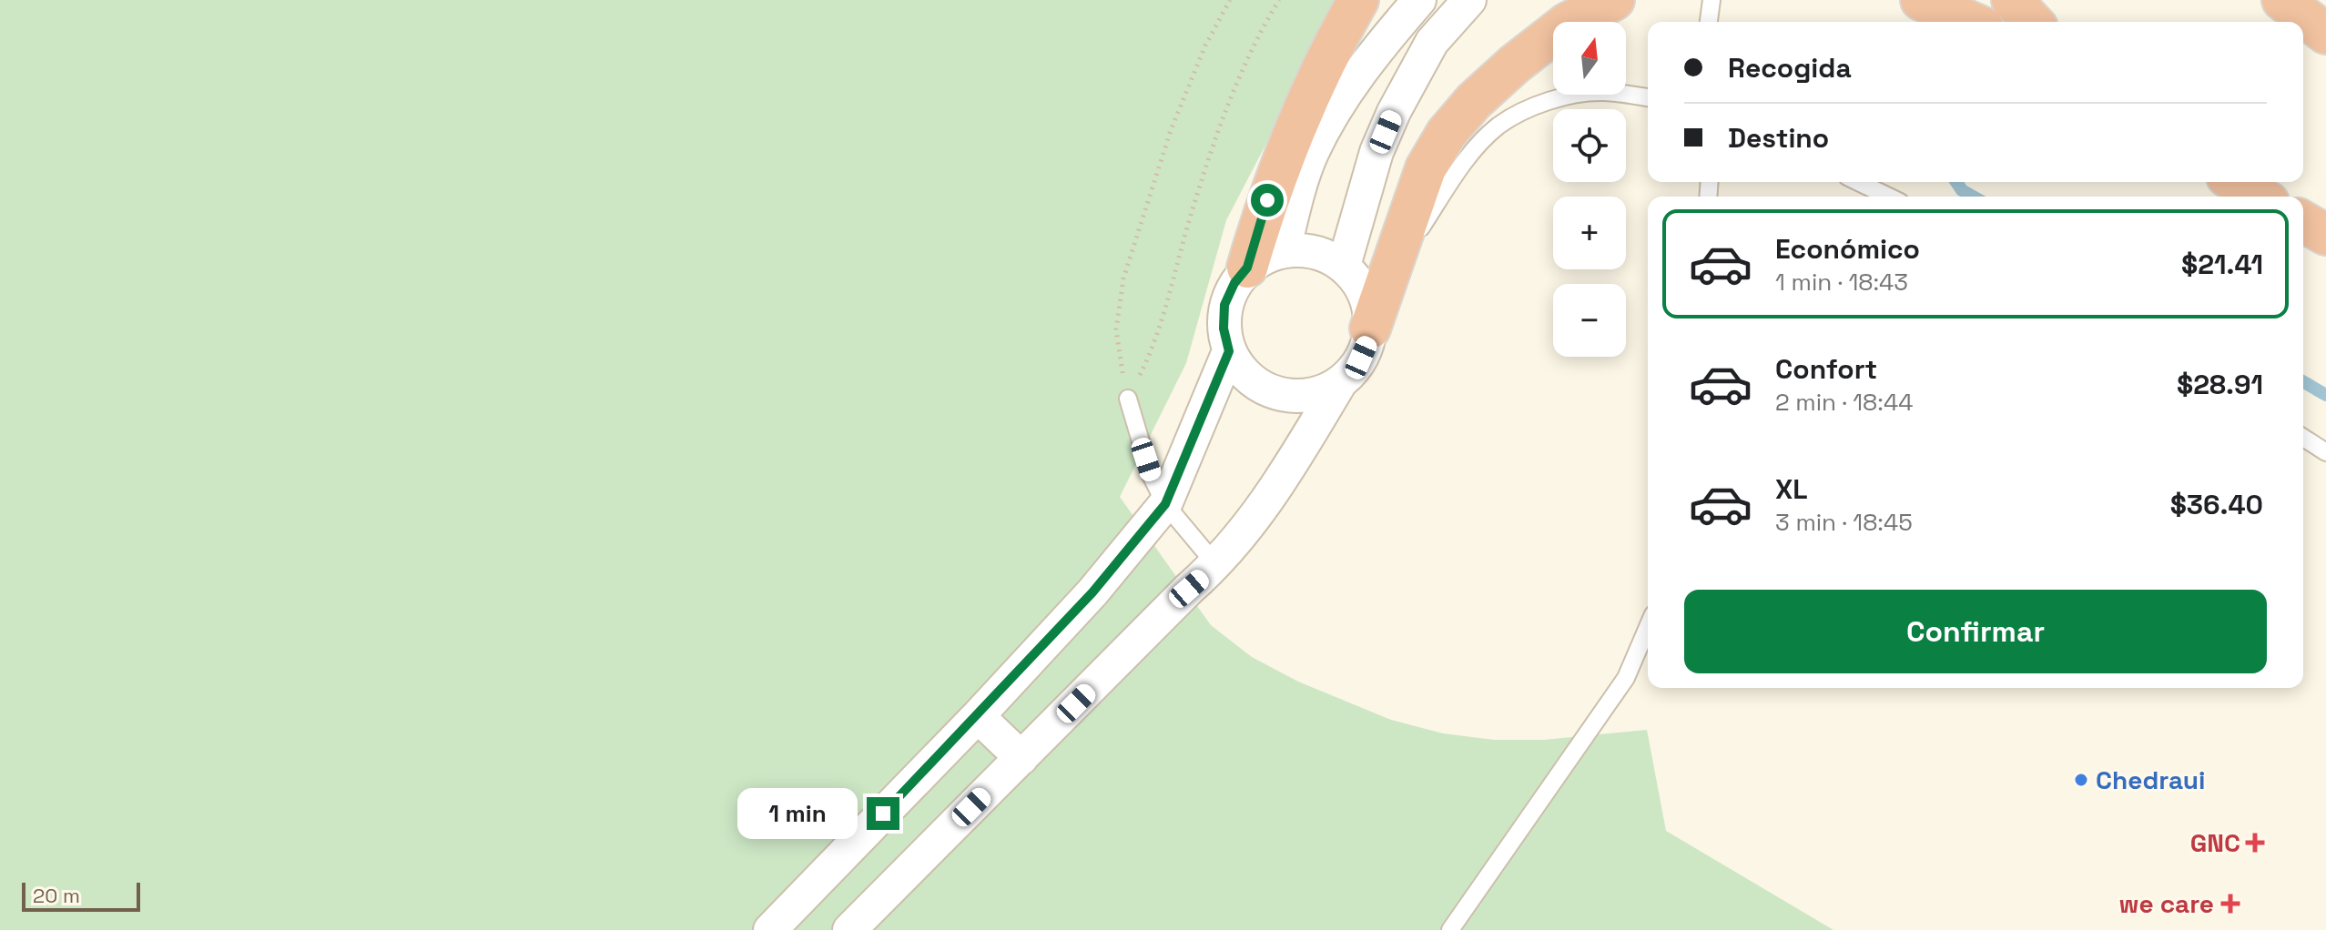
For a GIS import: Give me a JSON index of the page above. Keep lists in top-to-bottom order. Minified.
{"places":{"other":["Chedraui"],"health":["GNC","we care"]},"scale_bar":"20 m","north":"top","page":{"map_buttons":["+","−"],"banner":["Recogida","Destino"],"list":[{"name":"Económico","note":"1 min · 18:43","value":"$21.41"},{"name":"Confort","note":"2 min · 18:44","value":"$28.91"},{"name":"XL","note":"3 min · 18:45","value":"$36.40"}],"buttons":"Confirmar","bubble":"1 min","scale":"20 m"}}
